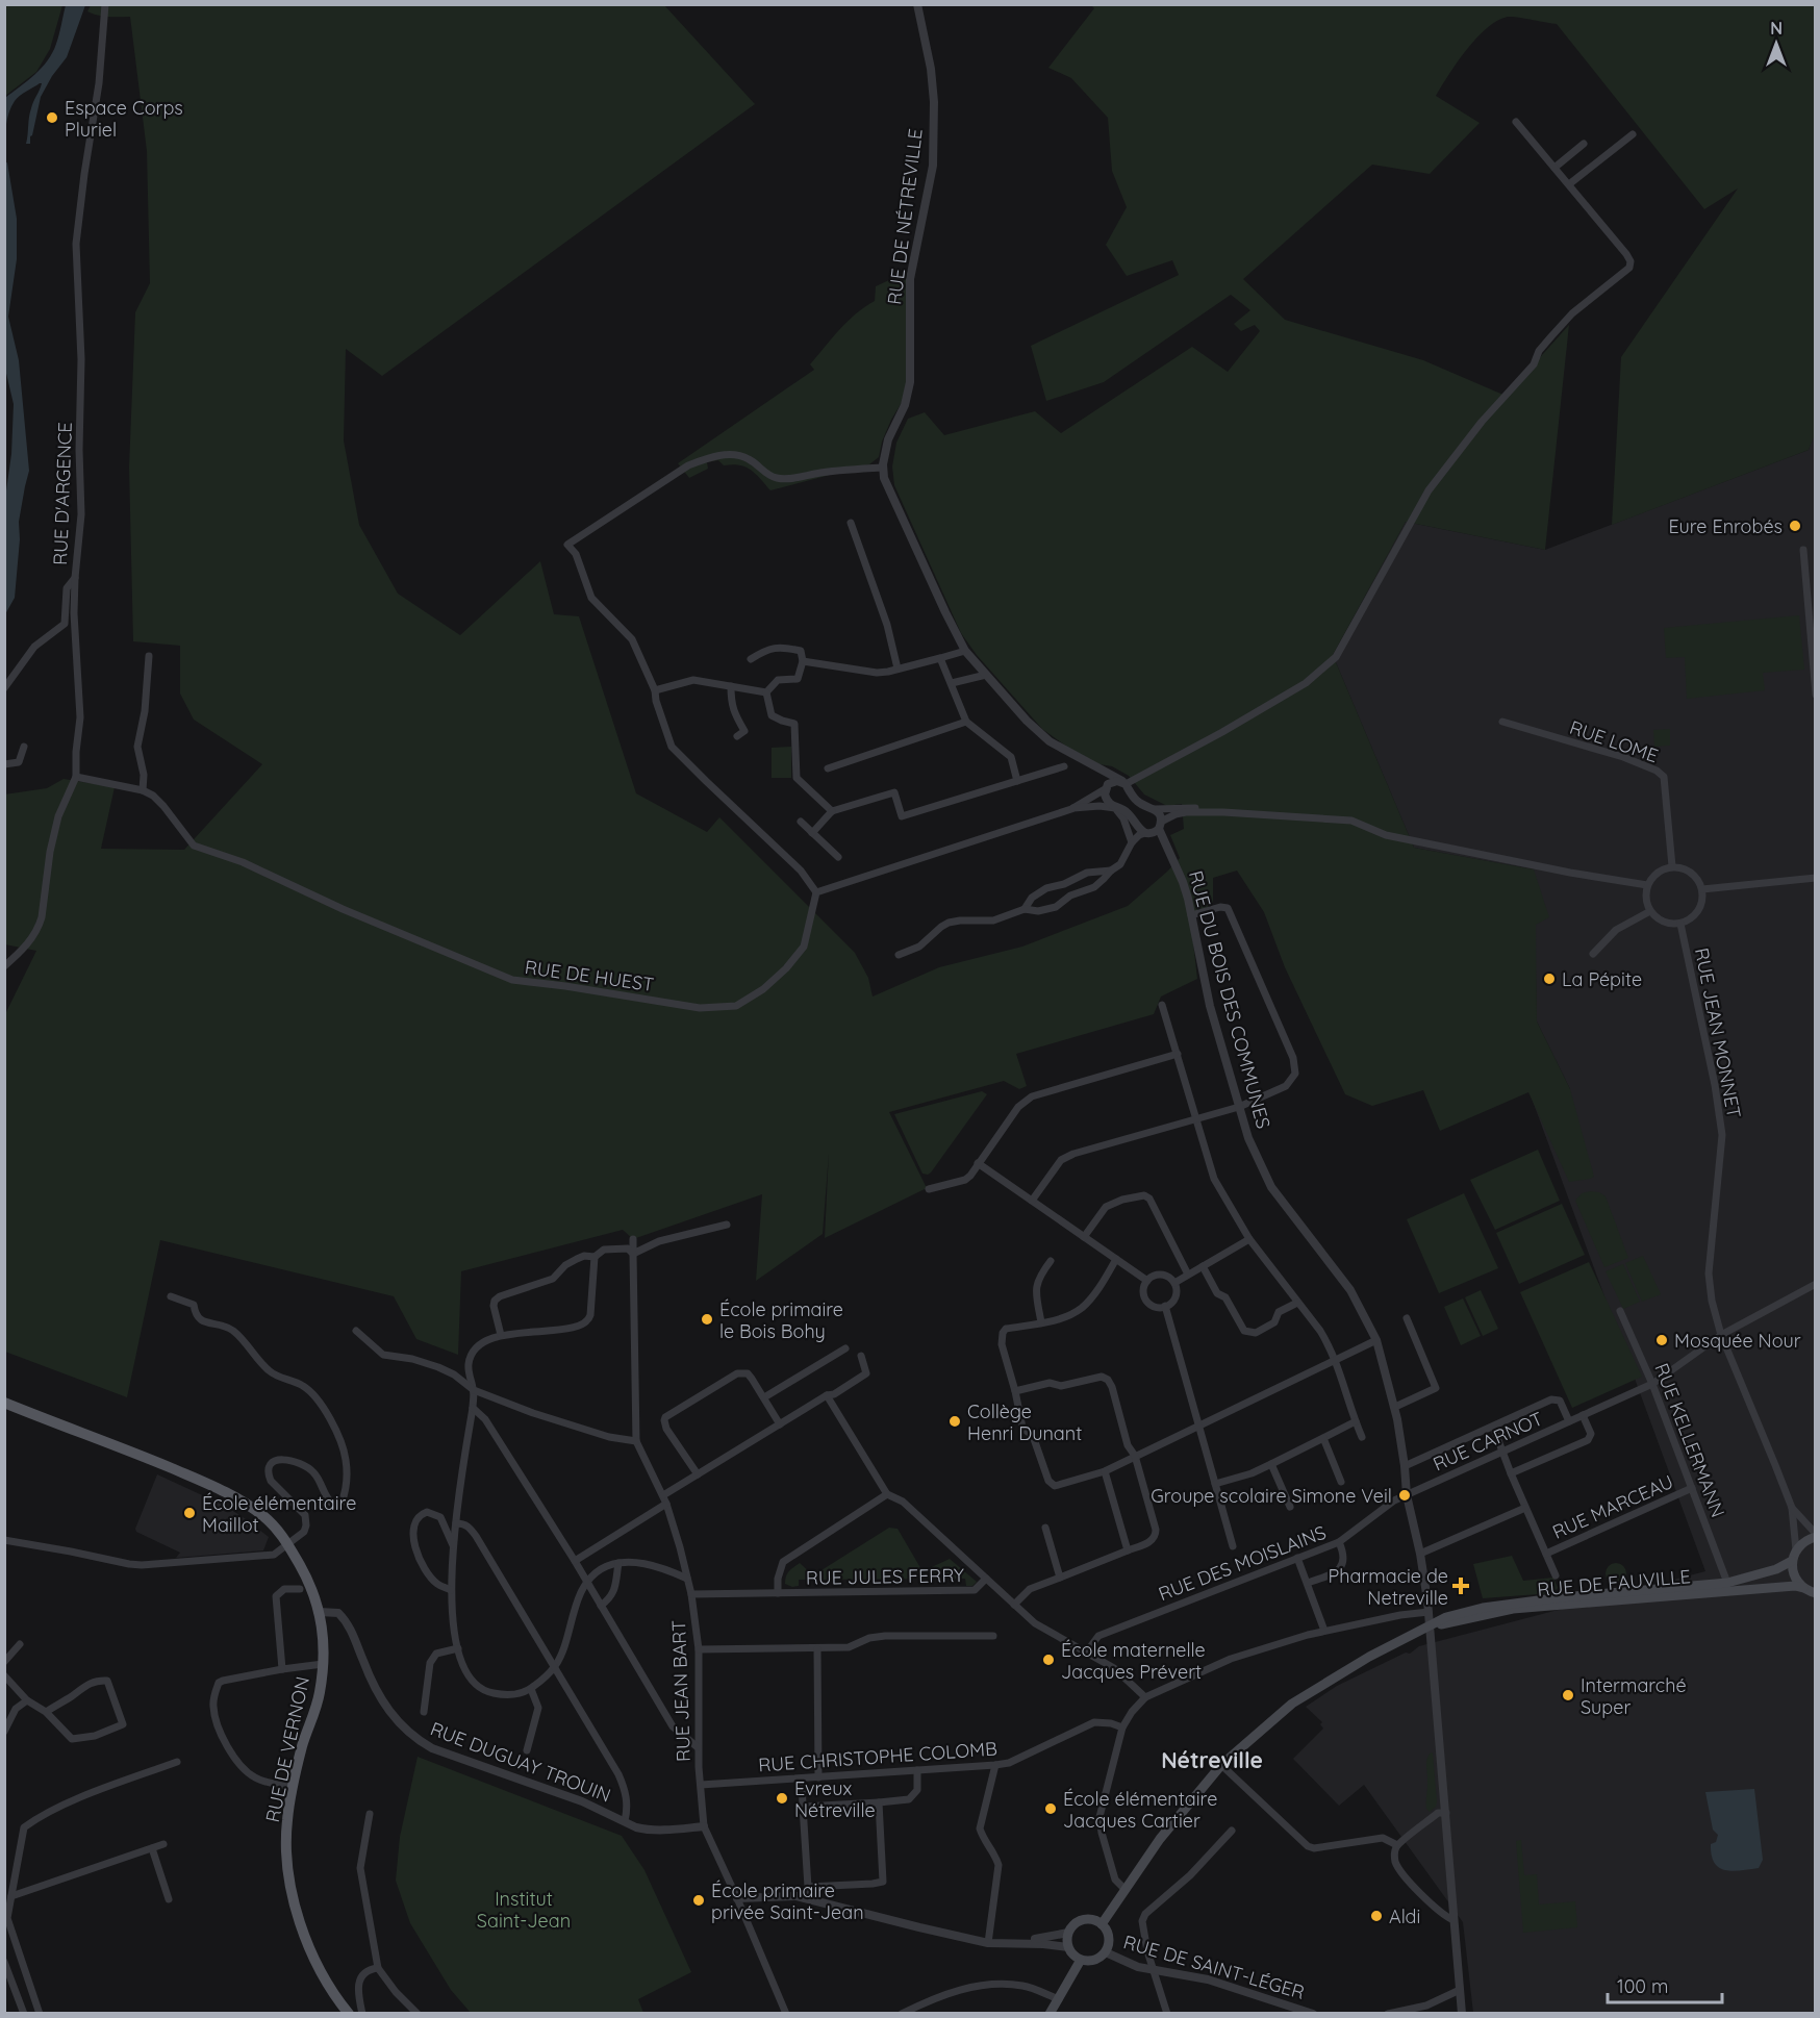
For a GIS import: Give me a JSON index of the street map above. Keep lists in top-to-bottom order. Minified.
{"streets":{"main road":["RUE DE FAUVILLE","RUE DE VERNON"],"street":["RUE DE NÉTREVILLE","RUE D'ARGENCE","RUE LOME","RUE DE HUEST","RUE DU BOIS DES COMMUNES","RUE JEAN MONNET","RUE KELLERMANN","RUE CARNOT","RUE MARCEAU","RUE DES MOISLAINS","RUE JULES FERRY","RUE JEAN BART","RUE CHRISTOPHE COLOMB","RUE DUGUAY TROUIN","RUE DE SAINT-LÉGER"]},"crossings":[["RUE DE NÉTREVILLE","RUE DU BOIS DES COMMUNES"],["RUE D'ARGENCE","RUE DE HUEST"],["RUE LOME","RUE JEAN MONNET"],["RUE DU BOIS DES COMMUNES","RUE CARNOT"],["RUE DU BOIS DES COMMUNES","RUE DES MOISLAINS"],["RUE DU BOIS DES COMMUNES","RUE DE FAUVILLE"],["RUE JEAN MONNET","RUE CARNOT"],["RUE JEAN MONNET","RUE DE FAUVILLE"],["RUE KELLERMANN","RUE CARNOT"],["RUE KELLERMANN","RUE MARCEAU"],["RUE KELLERMANN","RUE DE FAUVILLE"],["RUE CARNOT","RUE DES MOISLAINS"],["RUE DES MOISLAINS","RUE JULES FERRY"],["RUE JULES FERRY","RUE JEAN BART"],["RUE DE FAUVILLE","RUE DE SAINT-LÉGER"],["RUE JEAN BART","RUE CHRISTOPHE COLOMB"],["RUE JEAN BART","RUE DUGUAY TROUIN"],["RUE DE VERNON","RUE DUGUAY TROUIN"]],"districts":["Nétreville"],"parks":["Institut Saint-Jean"],"places":{"other":["Espace Corps Pluriel","Eure Enrobés","La Pépite","École primaire le Bois Bohy","Mosquée Nour","Collège Henri Dunant","Groupe scolaire Simone Veil","École élémentaire Maillot","École maternelle Jacques Prévert","Intermarché Super","Evreux Nétreville","École élémentaire Jacques Cartier","École primaire privée Saint-Jean","Aldi"],"health":["Pharmacie de Netreville"]},"scale_bar":"100 m","north":"top"}
